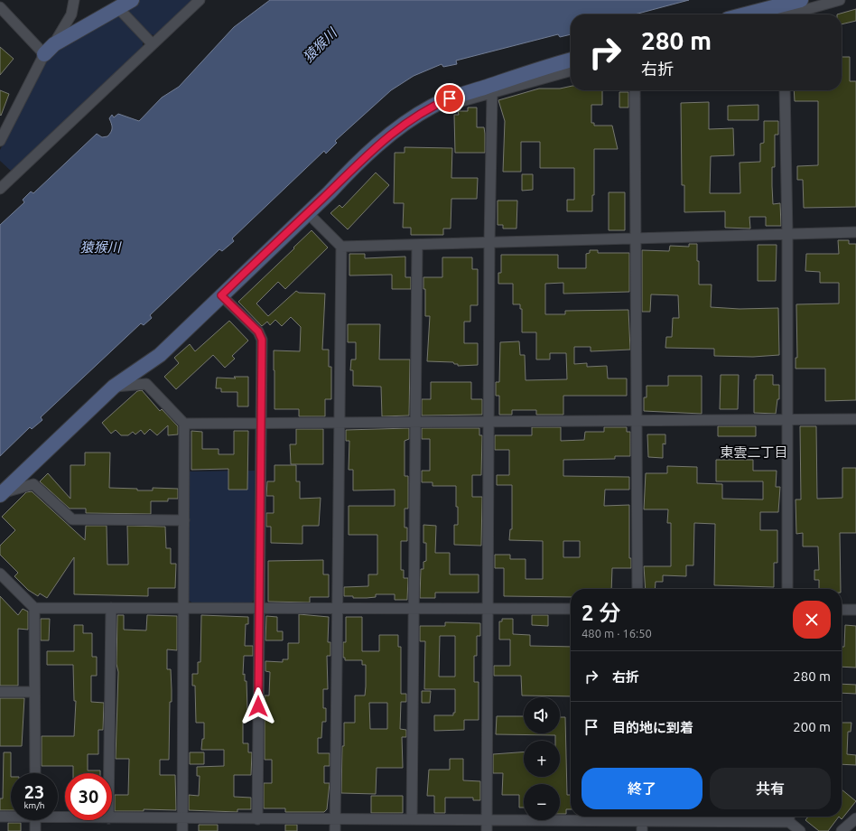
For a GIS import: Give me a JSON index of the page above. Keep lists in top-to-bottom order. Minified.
{"districts":["東雲二丁目"],"water":["猿猴川"],"page":{"turn":["280 m","右折"],"heading":["2 分","480 m · 16:50"],"list":[{"name":"右折","value":"280 m"},{"name":"目的地に到着","value":"200 m"}],"map_buttons":["+","−"],"buttons":["終了","共有"],"speed":"23 km/h","limit":"30"}}
